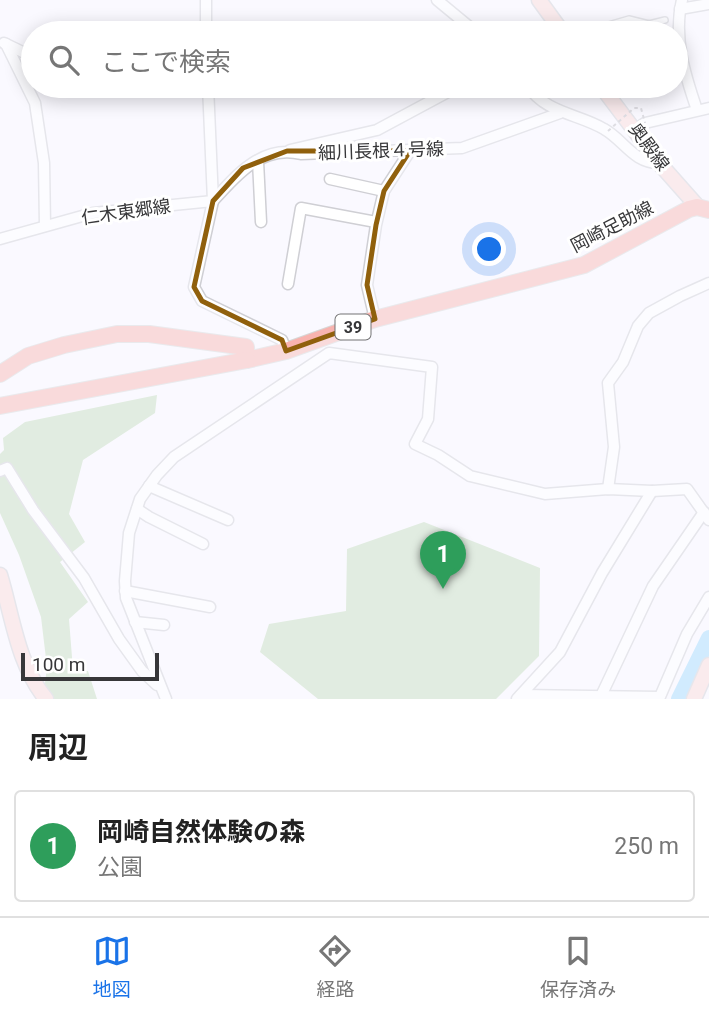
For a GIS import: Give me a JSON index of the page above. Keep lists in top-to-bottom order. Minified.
{"streets":{"main road":["岡崎足助線","39"],"street":["奥殿線","細川長根４号線","仁木東郷線"]},"crossings":[["奥殿線","岡崎足助線"],["細川長根４号線","仁木東郷線"]],"scale_bar":"100 m","page":{"search":"ここで検索","pins":"1","scale":"100 m","heading":"周辺","list":[{"mark":"1","name":"岡崎自然体験の森","note":"公園","value":"250 m"}],"nav":["地図","経路","保存済み"]}}
